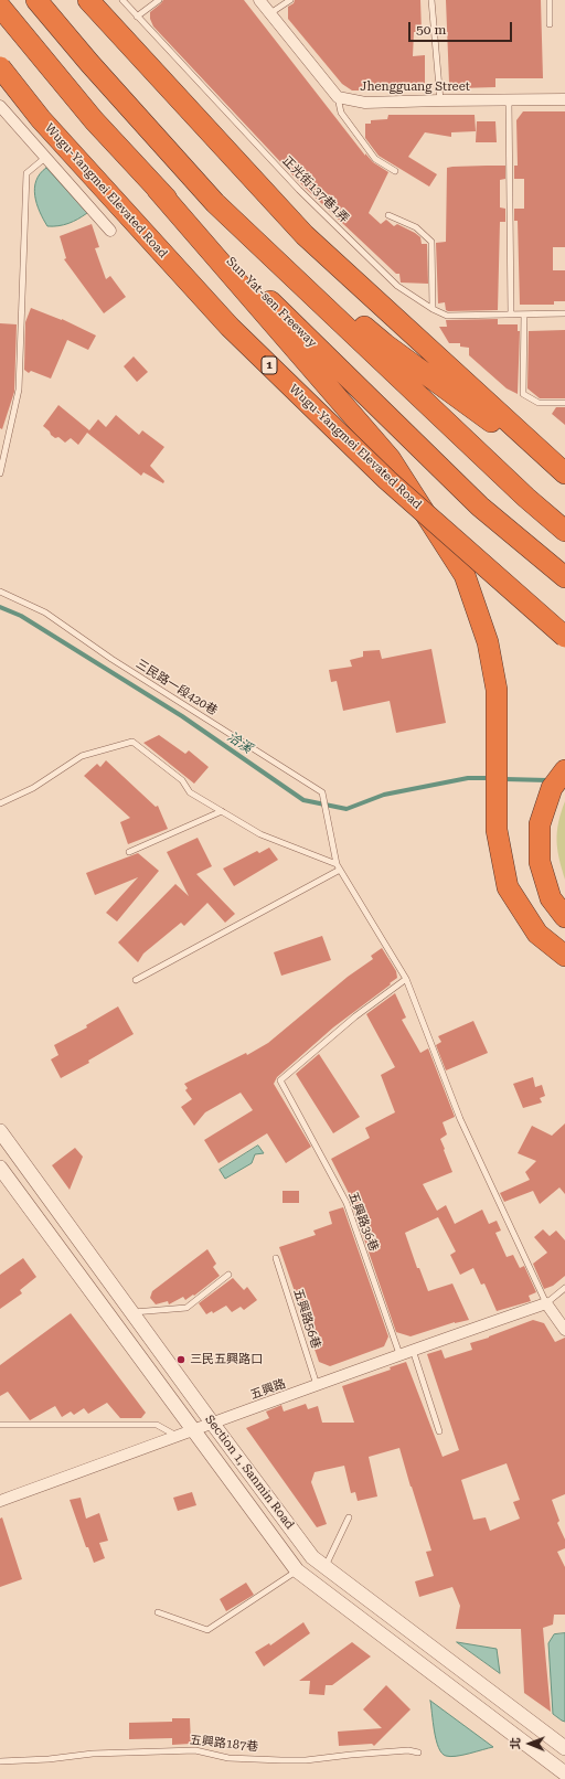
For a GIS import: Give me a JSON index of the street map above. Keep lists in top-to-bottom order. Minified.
{"streets":{"highway":["Wugu-Yangmei Elevated Road","Sun Yat-sen Freeway","1"],"street":["Jhengguang Street","五興路","Section 1, Sanmin Road"],"lane":["正光街137巷1弄","三民路一段420巷","五興路36巷","五興路56巷","五興路187巷"]},"crossings":[["五興路36巷","五興路"],["五興路56巷","五興路"],["五興路","Section 1, Sanmin Road"]],"water":["洽溪"],"places":["三民五興路口"],"scale_bar":"50 m","north":"left"}
